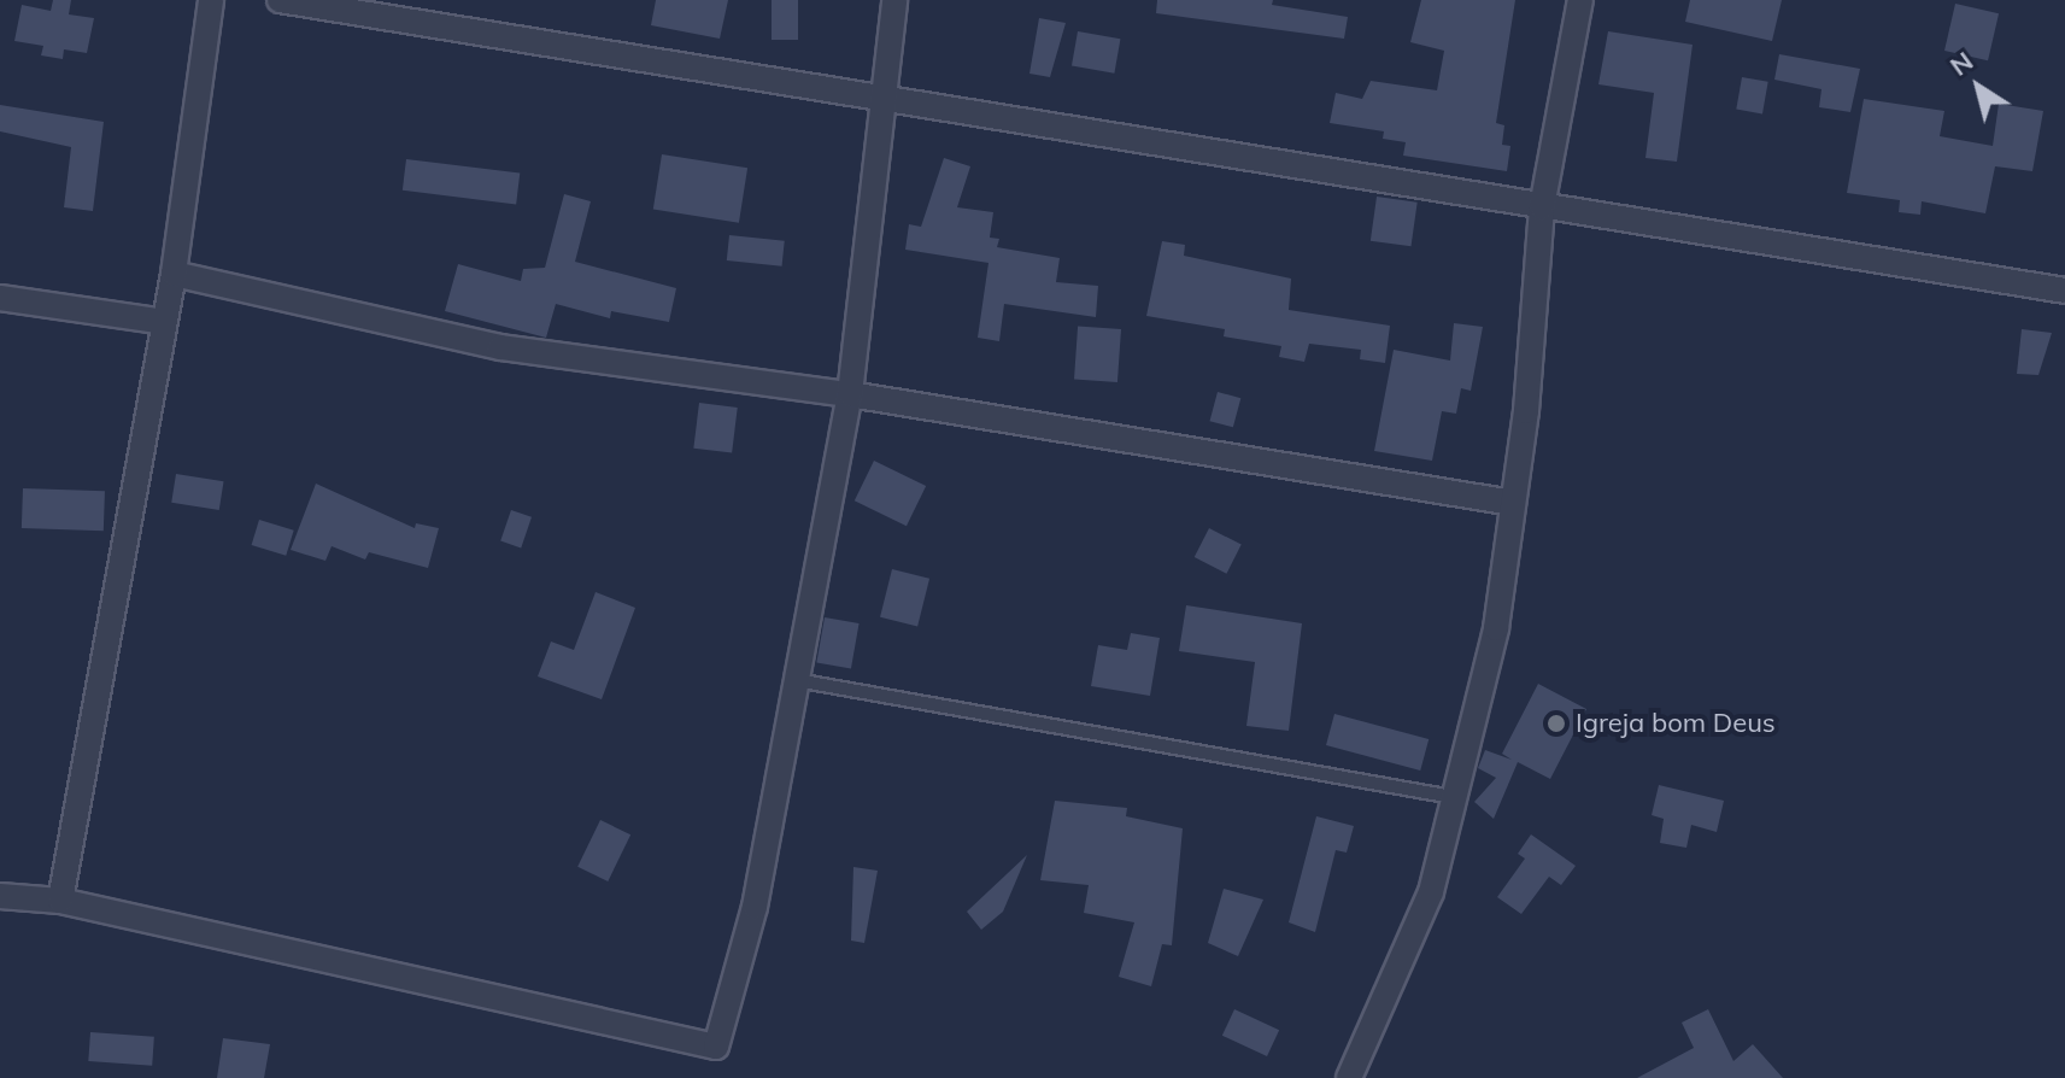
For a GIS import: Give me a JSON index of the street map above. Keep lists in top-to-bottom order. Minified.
{"places":["Igreja bom Deus"],"north":"top left"}
